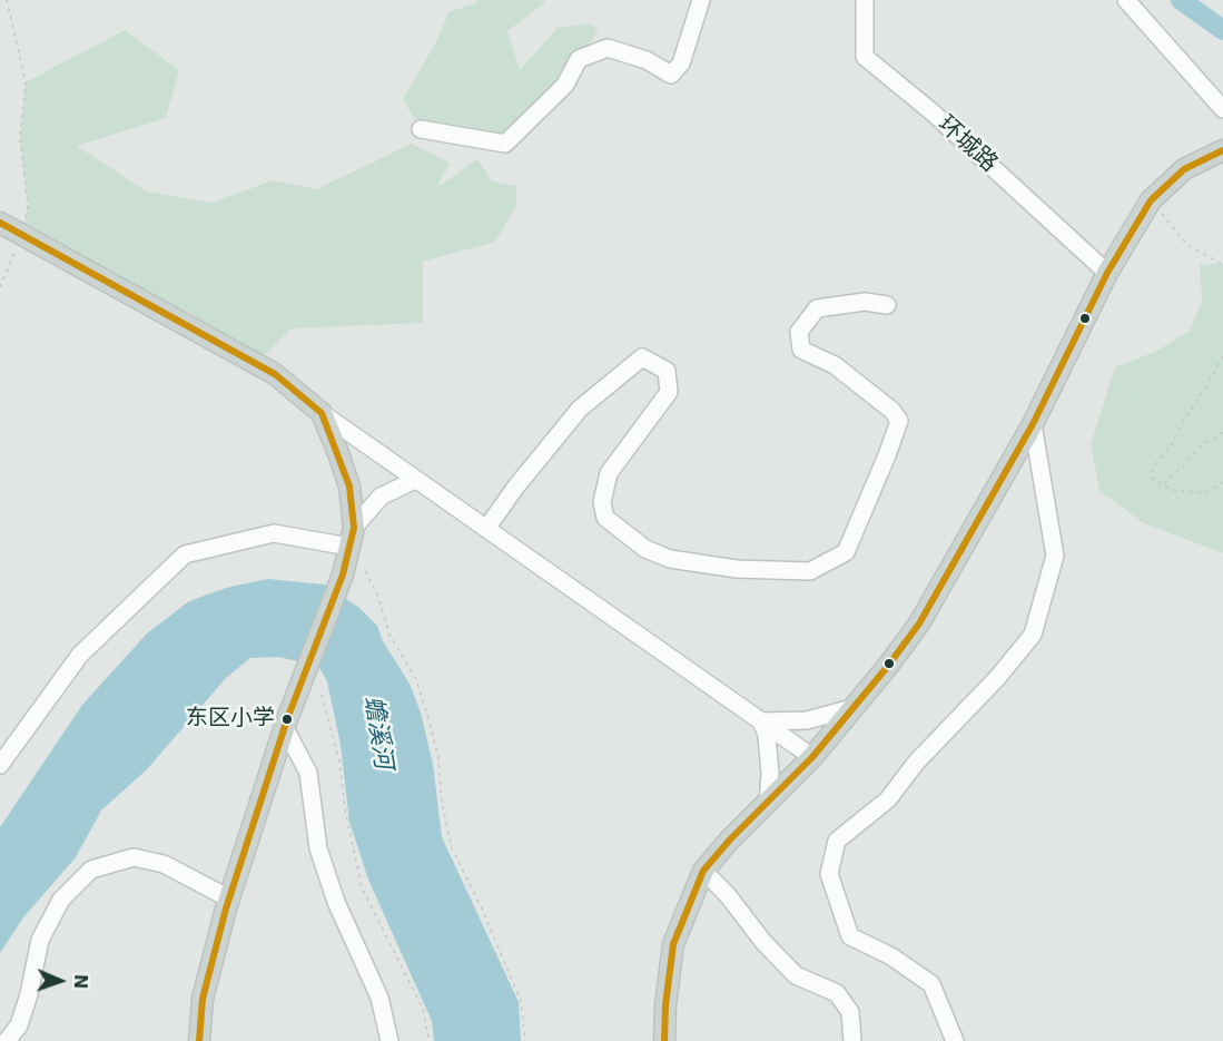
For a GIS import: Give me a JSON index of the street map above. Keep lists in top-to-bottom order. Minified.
{"streets":{"street":["环城路"]},"water":["蟾溪河"],"places":["东区小学"],"north":"right"}
